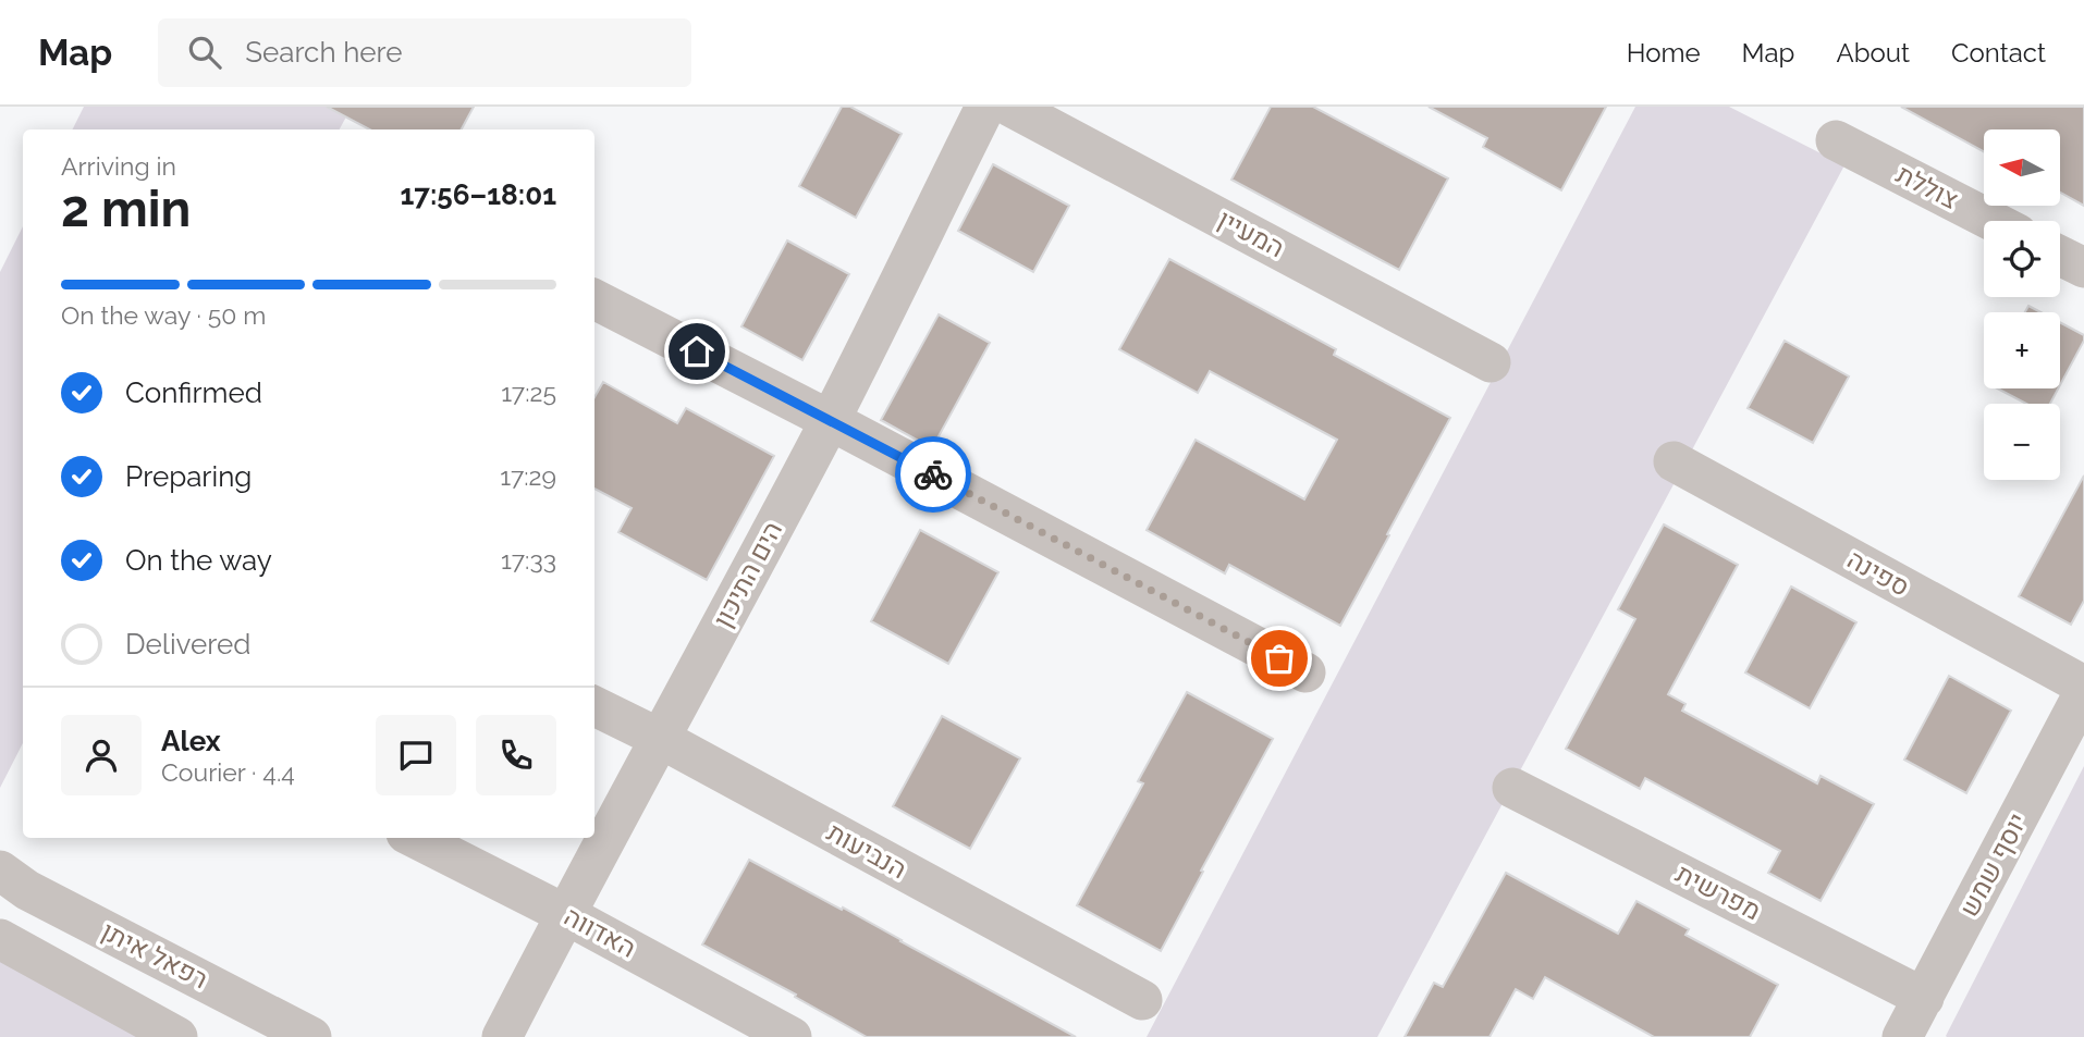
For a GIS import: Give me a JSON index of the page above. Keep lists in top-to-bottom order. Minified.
{"streets":{"street":["צוללת","המעיין","ספינה","הים התיכון","הנביעות","יוסף שמש","מפרשית","האדווה","רפאל איתן"]},"crossings":[["הים התיכון","הנביעות"],["הים התיכון","האדווה"],["יוסף שמש","מפרשית"]],"north":"left","page":{"header":"Map","search":"Search here","nav":["Home","Map","About","Contact"],"map_buttons":["+","−"],"heading":["2 min","Arriving in","17:56–18:01"],"panel":["Alex","Courier · 4.4"],"bar":"On the way · 50 m","list":[["Confirmed","17:25"],["Preparing","17:29"],["On the way","17:33"],"Delivered"]}}
